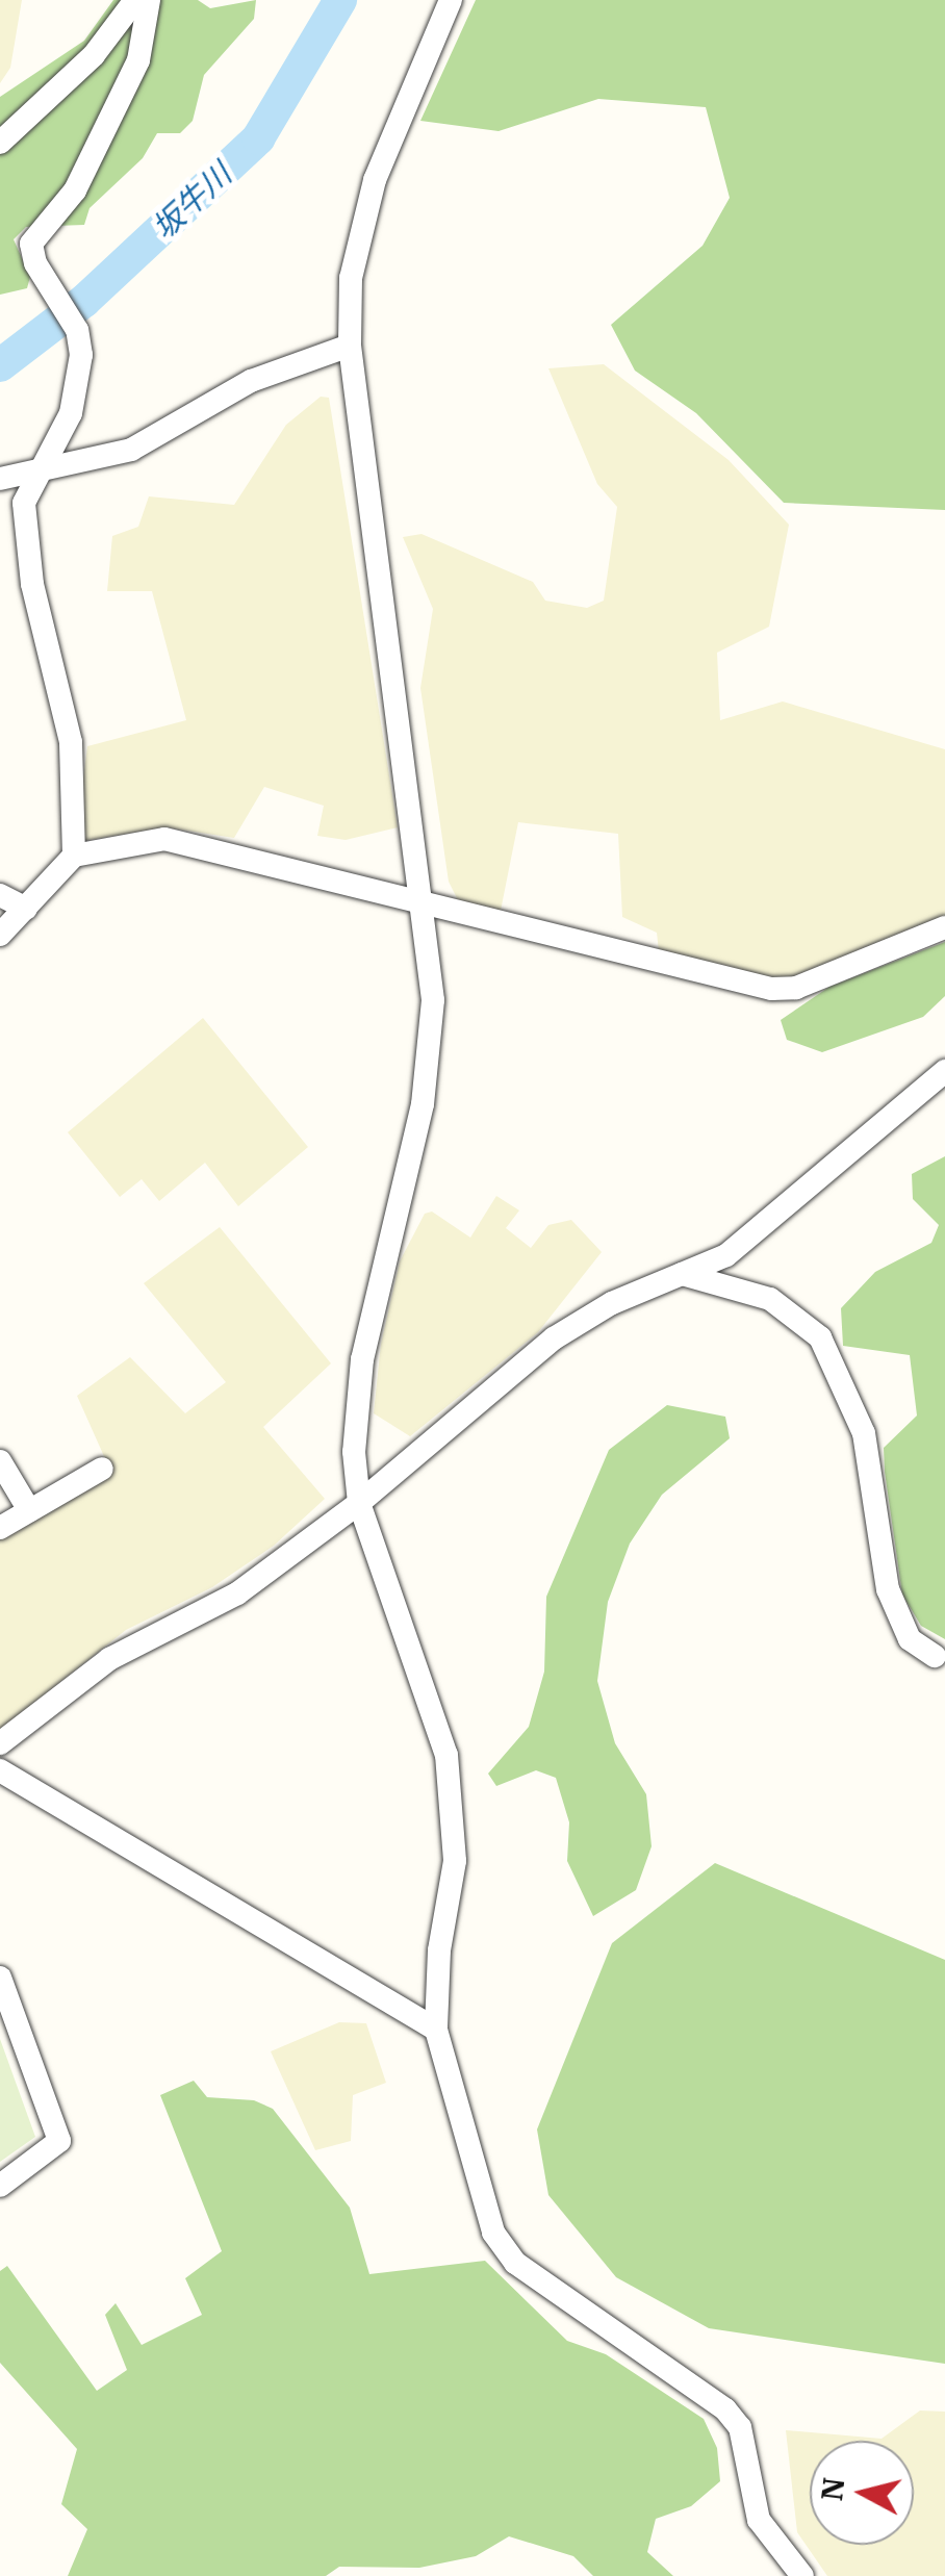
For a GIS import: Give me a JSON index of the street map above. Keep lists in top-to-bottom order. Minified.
{"water":["坂牛川"],"north":"left"}
